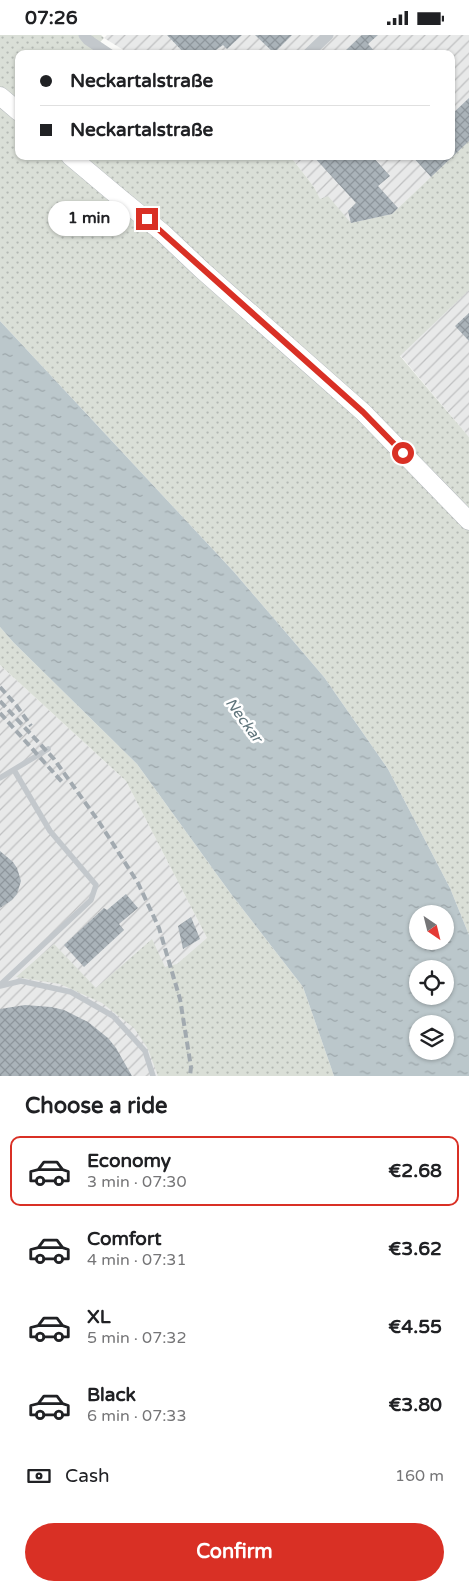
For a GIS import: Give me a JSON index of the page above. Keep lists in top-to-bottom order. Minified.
{"water":["Neckar"],"north":"bottom right","page":{"status":"07:26","banner":["Neckartalstraße","Neckartalstraße"],"bubble":"1 min","heading":"Choose a ride","list":[{"name":"Economy","note":"3 min · 07:30","value":"€2.68"},{"name":"Comfort","note":"4 min · 07:31","value":"€3.62"},{"name":"XL","note":"5 min · 07:32","value":"€4.55"},{"name":"Black","note":"6 min · 07:33","value":"€3.80"}],"pay":["Cash","160 m"],"buttons":"Confirm"}}
